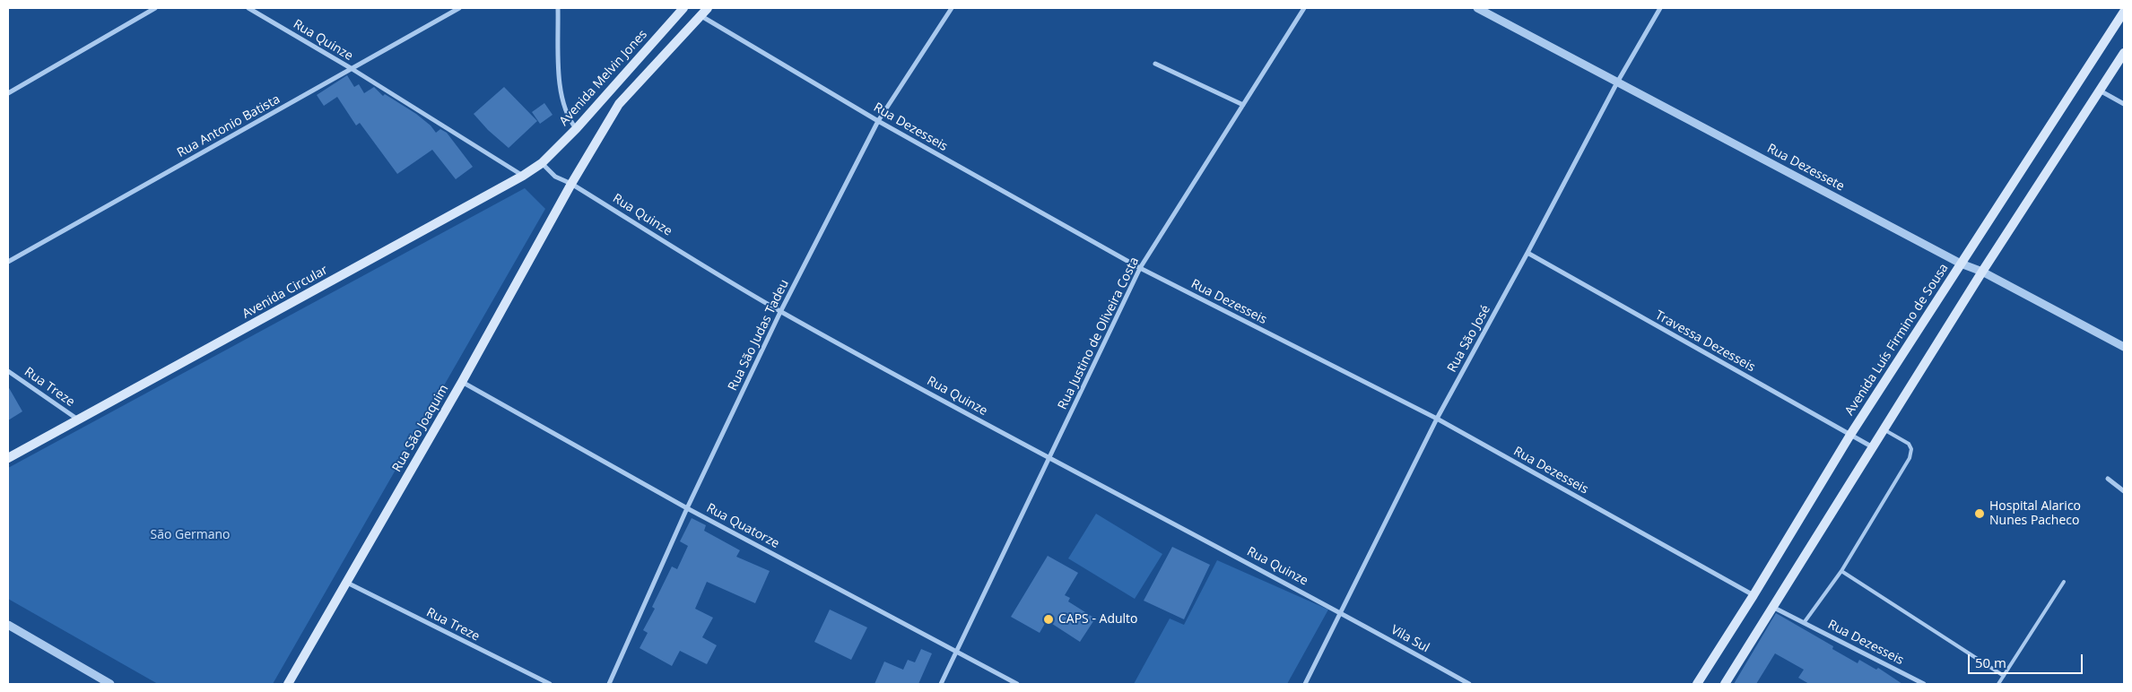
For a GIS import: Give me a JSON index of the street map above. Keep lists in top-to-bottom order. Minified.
{"streets":{"main road":["Avenida Melvin Jones","Avenida Circular","Avenida Luís Firmino de Sousa","Rua São Joaquim"],"street":["Rua Quinze","Rua Antonio Batista","Rua Dezesseis","Rua Dezessete","Rua Justino de Oliveira Costa","Rua São Judas Tadeu","Rua São José","Travessa Dezesseis","Rua Treze","Rua Quatorze","Vila Sul"]},"crossings":[["Rua Quinze","Rua Antonio Batista"],["Rua Quinze","Avenida Circular"],["Rua Quinze","Rua Justino de Oliveira Costa"],["Rua Quinze","Rua São Judas Tadeu"],["Rua Quinze","Rua São José"],["Rua Quinze","Rua São Joaquim"],["Rua Quinze","Vila Sul"],["Avenida Melvin Jones","Avenida Circular"],["Rua Dezesseis","Rua Justino de Oliveira Costa"],["Rua Dezesseis","Rua São Judas Tadeu"],["Rua Dezesseis","Rua São José"],["Rua Dezesseis","Avenida Luís Firmino de Sousa"],["Rua Dezessete","Rua São José"],["Rua Dezessete","Avenida Luís Firmino de Sousa"],["Avenida Circular","Rua Treze"],["Rua Justino de Oliveira Costa","Rua Quatorze"],["Rua São Judas Tadeu","Rua Quatorze"],["Rua São José","Travessa Dezesseis"],["Rua São José","Vila Sul"],["Avenida Luís Firmino de Sousa","Travessa Dezesseis"],["Rua Treze","Rua São Joaquim"],["Rua São Joaquim","Rua Quatorze"]],"parks":["São Germano"],"places":["Hospital Alarico Nunes Pacheco","CAPS - Adulto"],"scale_bar":"50 m"}
